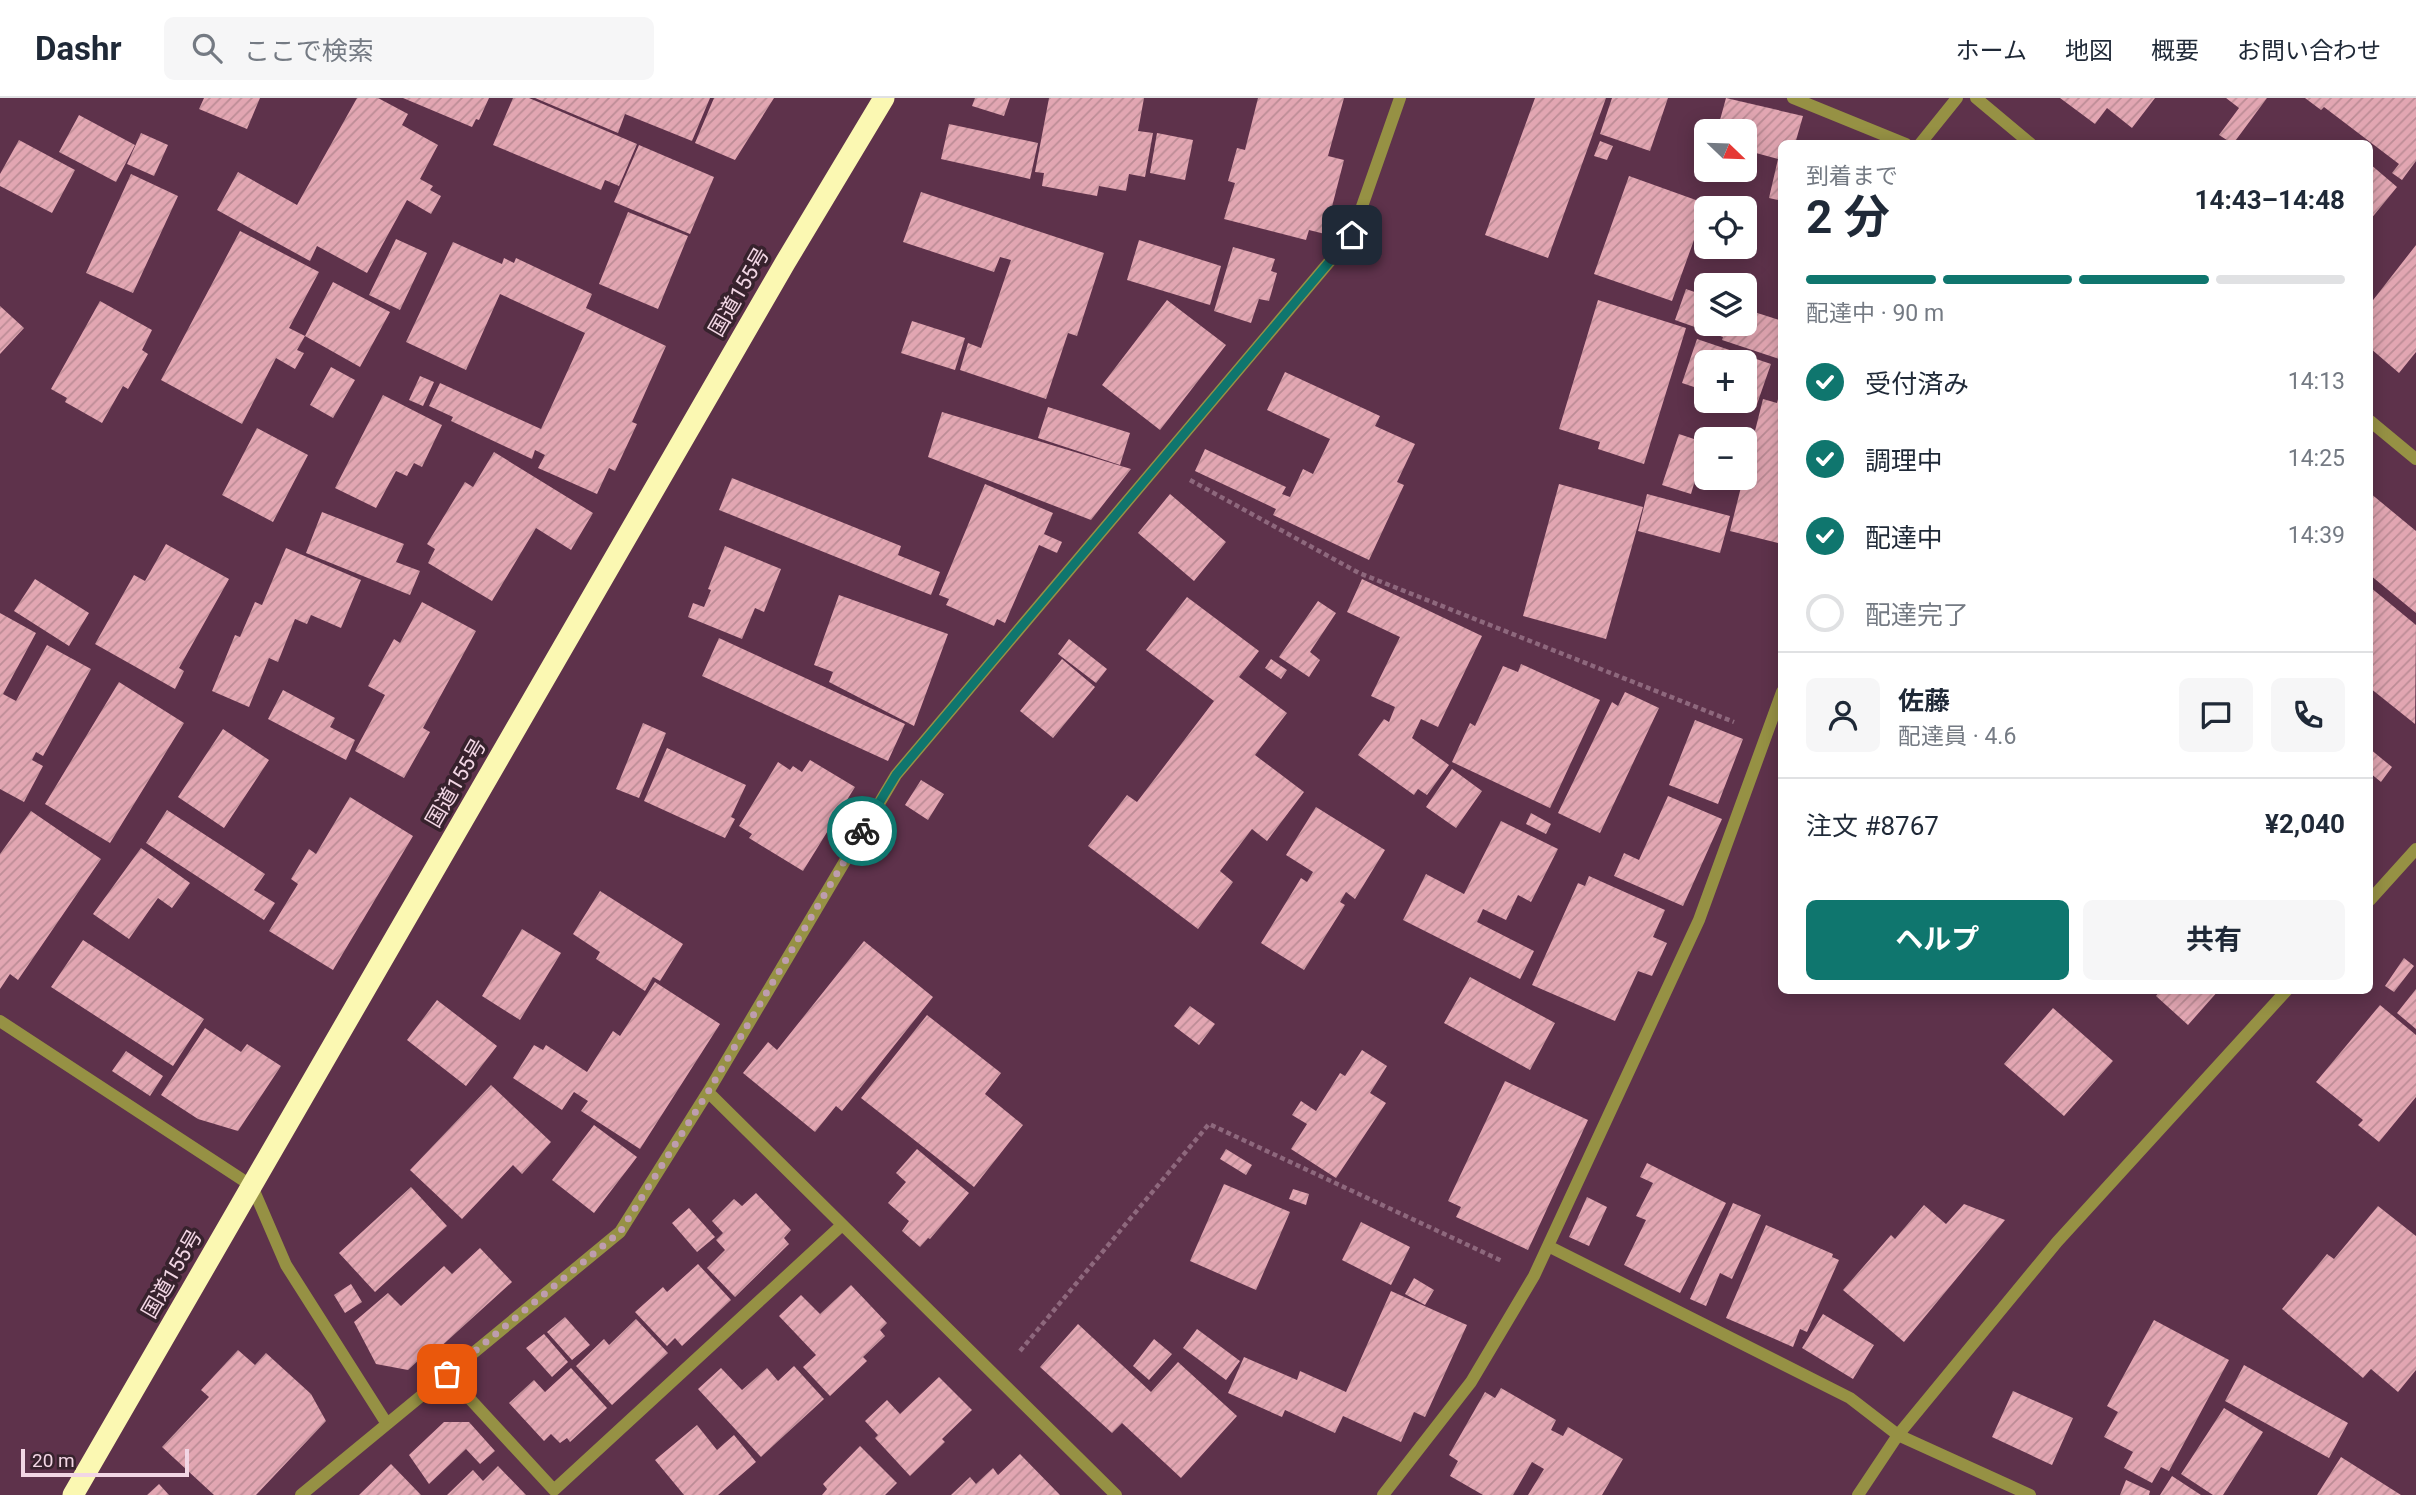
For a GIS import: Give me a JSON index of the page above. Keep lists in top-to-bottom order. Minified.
{"streets":{"highway":["国道155号"]},"scale_bar":"20 m","north":"bottom right","page":{"header":"Dashr","search":"ここで検索","nav":["ホーム","地図","概要","お問い合わせ"],"map_buttons":["+","−"],"heading":["2 分","到着まで","14:43–14:48"],"panel":["佐藤","配達員 · 4.6","注文 #8767","¥2,040"],"bar":"配達中 · 90 m","list":[["受付済み","14:13"],["調理中","14:25"],["配達中","14:39"],"配達完了"],"buttons":["ヘルプ","共有"],"scale":"20 m"}}
